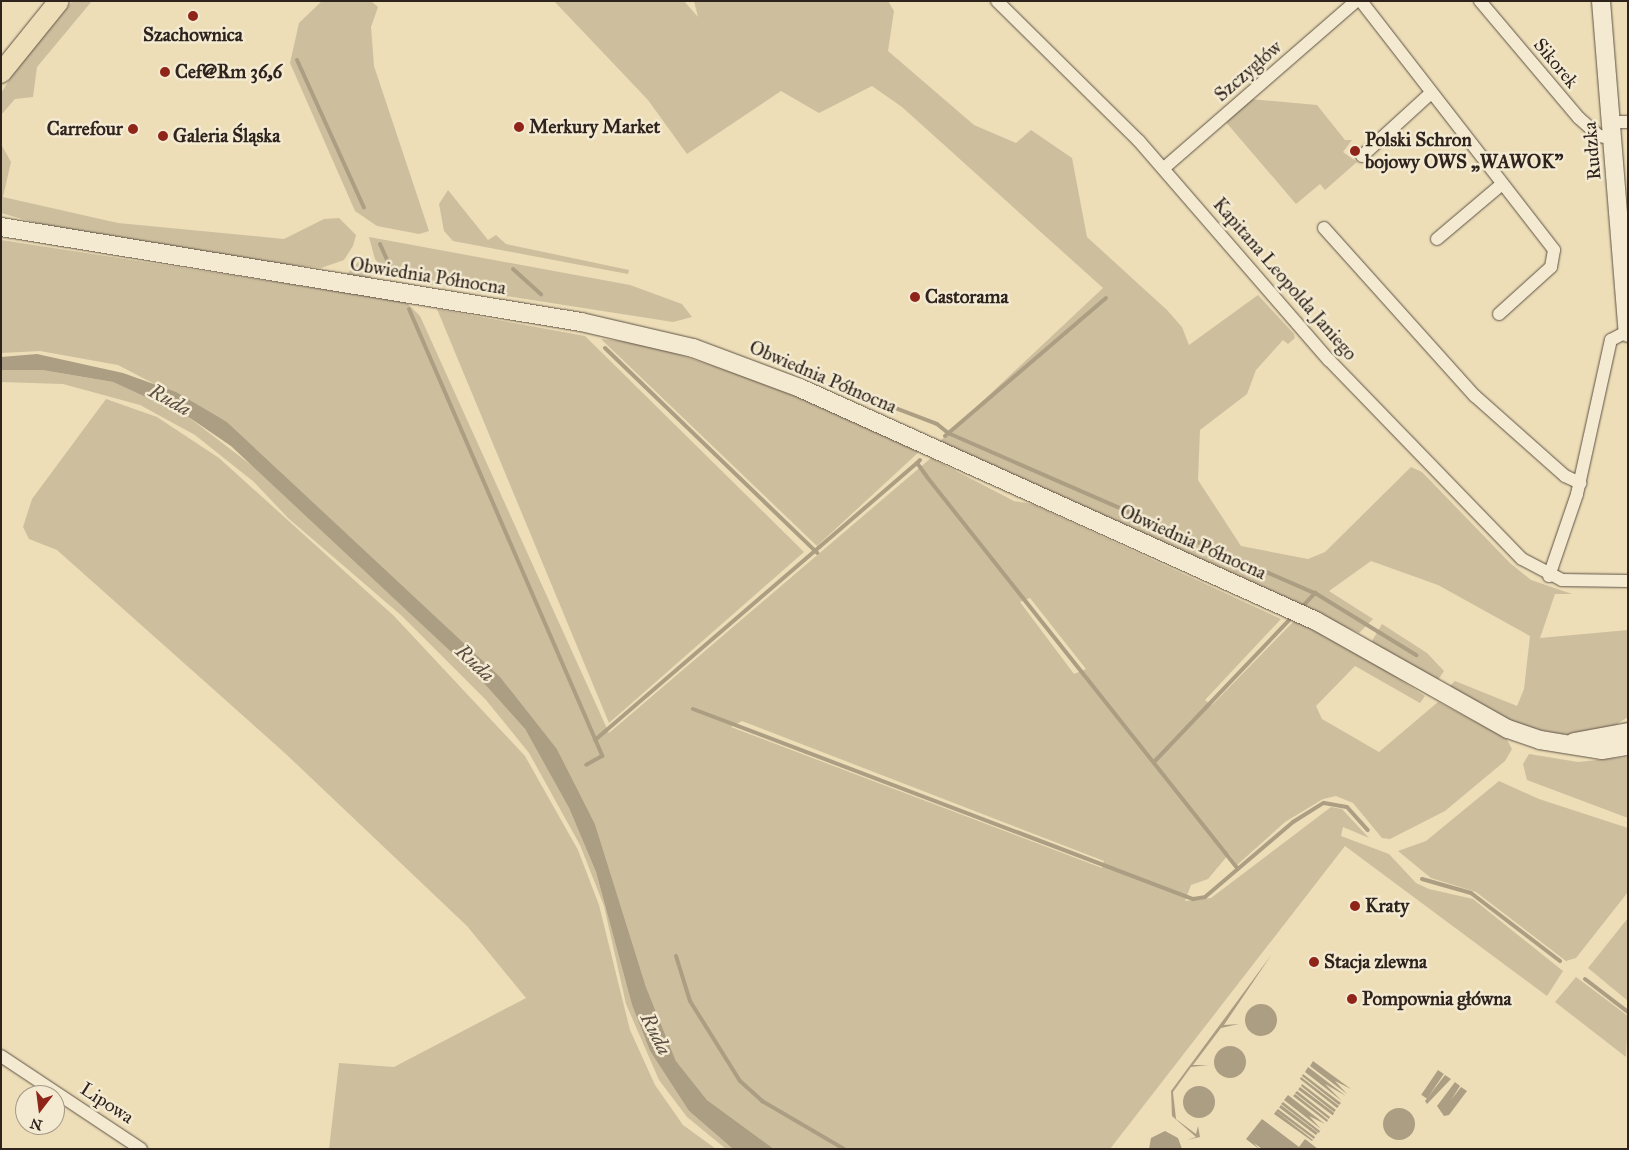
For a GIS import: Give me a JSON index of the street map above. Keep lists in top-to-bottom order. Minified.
{"streets":{"main road":["Rudzka","Obwiednia Północna"],"street":["Sikorek","Szczygłów","Kapitana Leopolda Janiego","Lipowa"]},"crossings":[["Sikorek","Rudzka"],["Szczygłów","Kapitana Leopolda Janiego"]],"water":["Ruda"],"places":["Szachownica","Cef@Rm 36,6","Merkury Market","Carrefour","Galeria Śląska","Polski Schron bojowy OWS „WAWOK”","Castorama","Kraty","Stacja zlewna","Pompownia główna"],"north":"bottom"}
